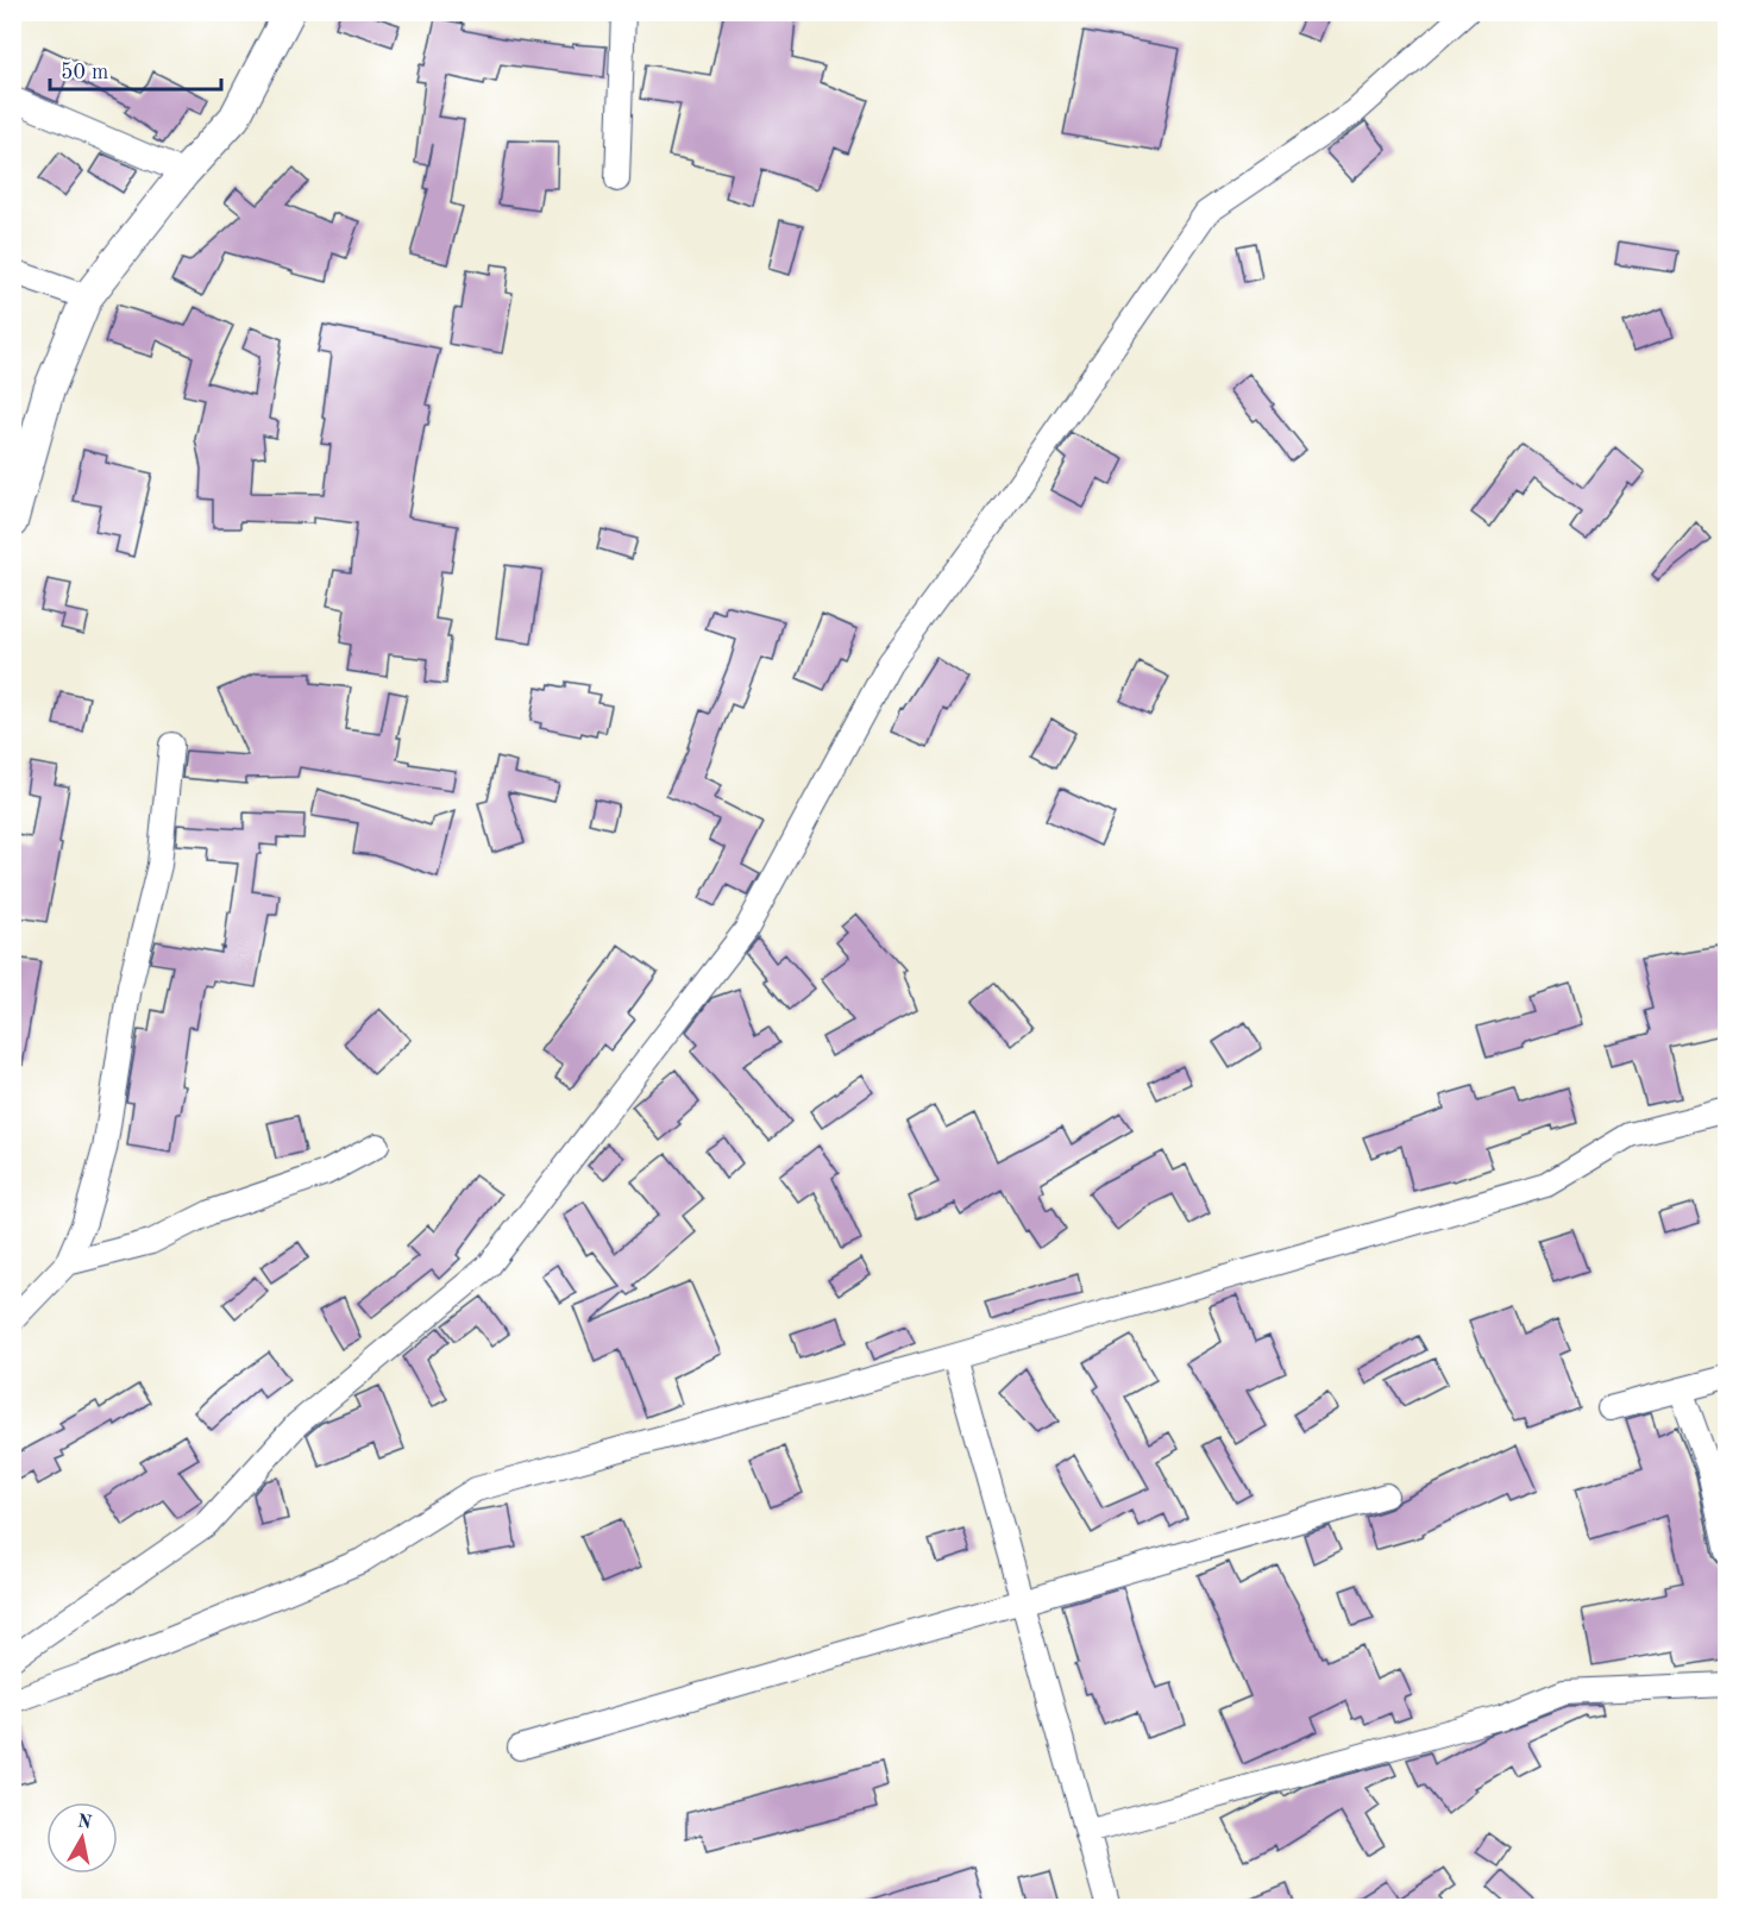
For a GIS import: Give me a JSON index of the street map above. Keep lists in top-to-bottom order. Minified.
{"scale_bar":"50 m","north":"top"}
